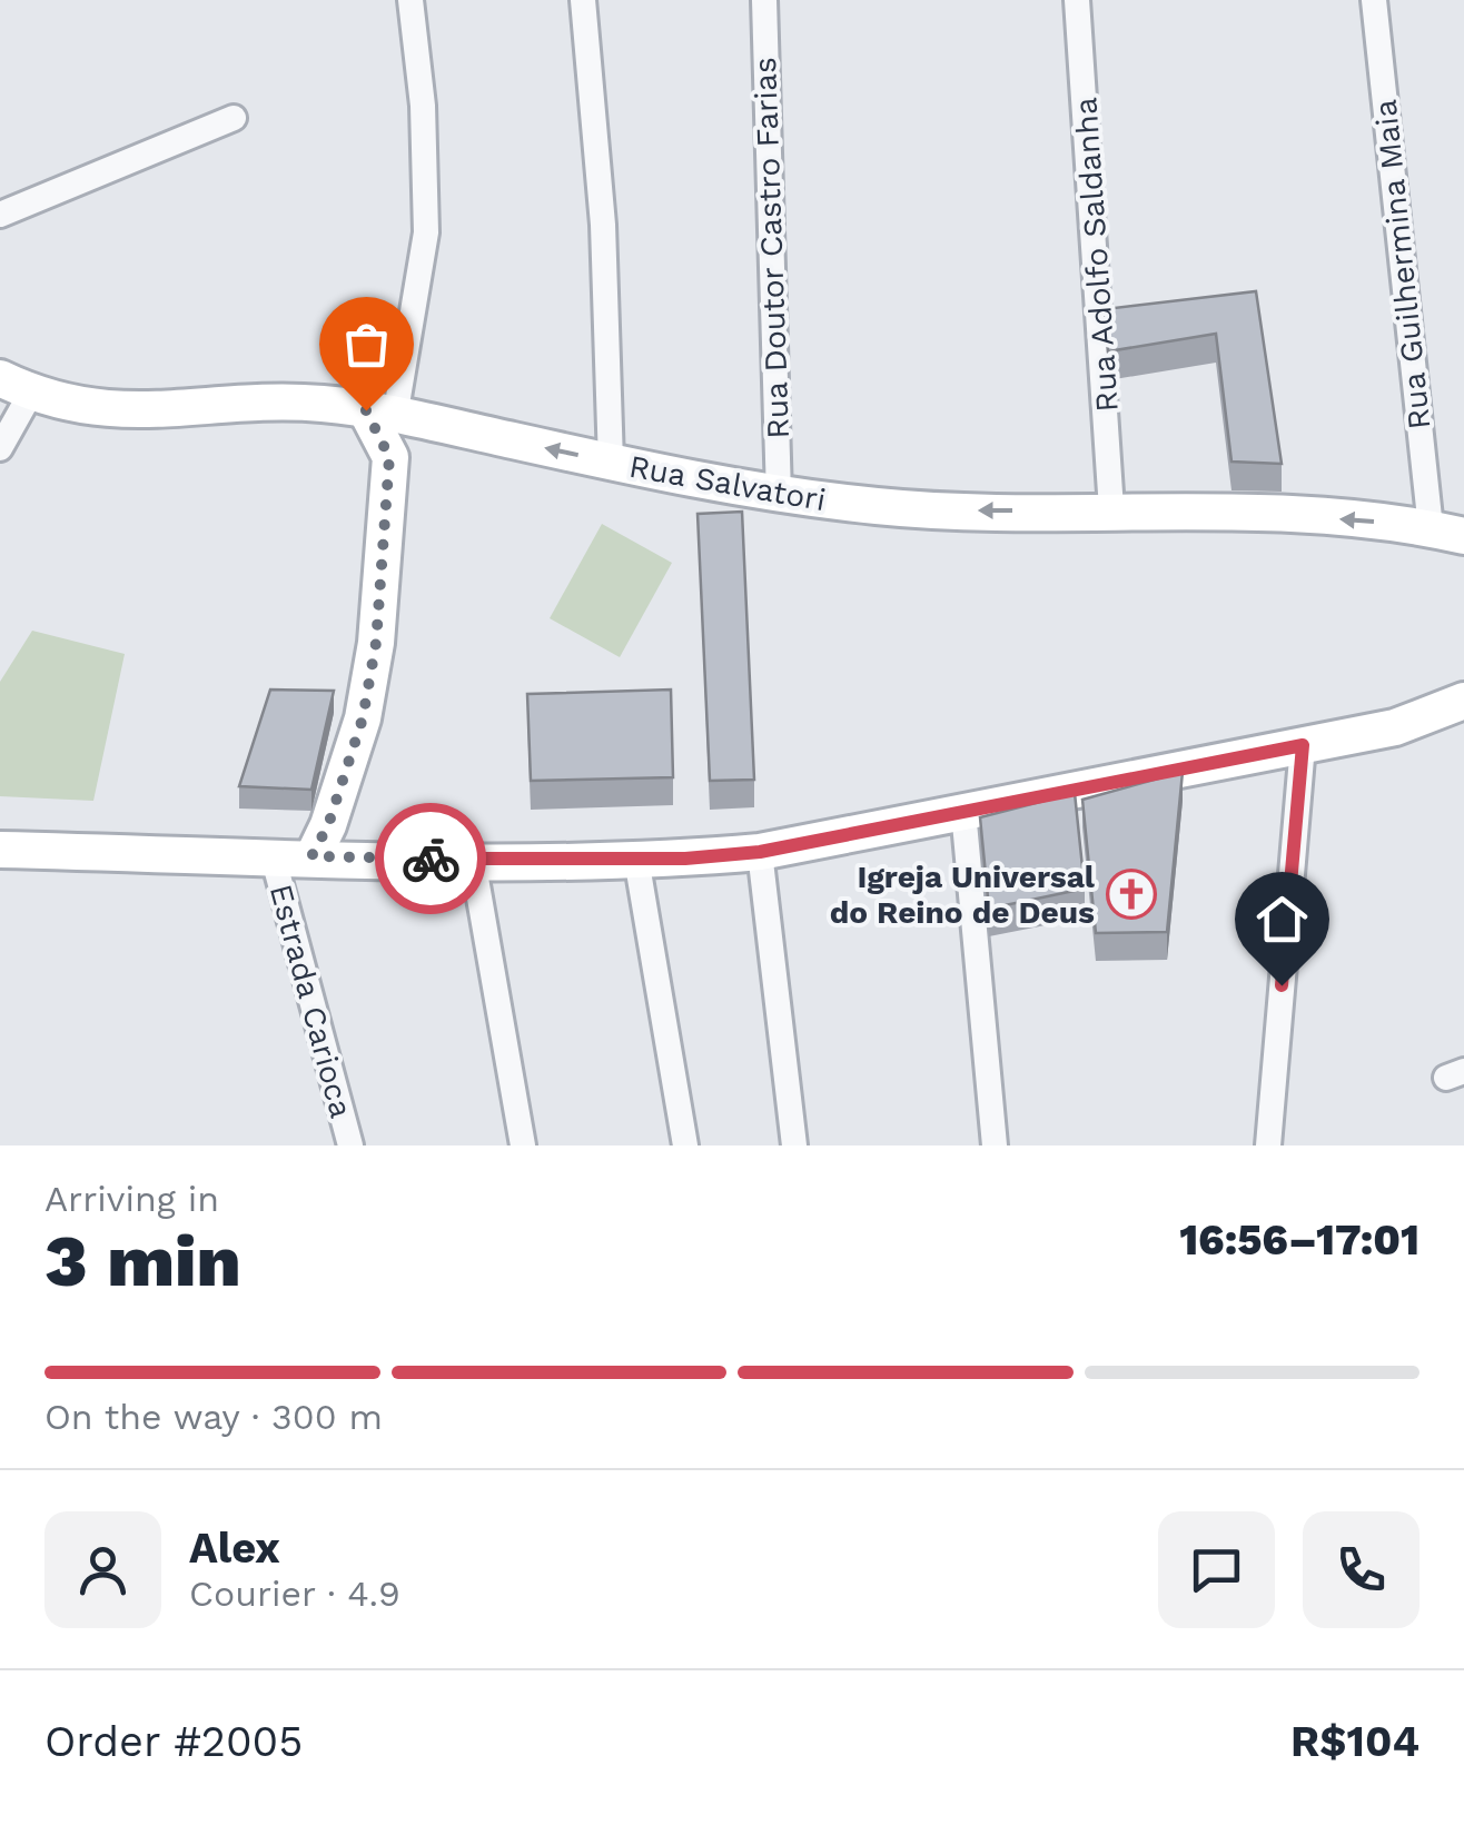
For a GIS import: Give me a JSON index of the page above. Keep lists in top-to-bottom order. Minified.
{"streets":{"main road":["Rua Salvatori","Estrada Carioca"],"street":["Rua Doutor Castro Farias","Rua Adolfo Saldanha","Rua Guilhermina Maia"]},"crossings":[["Rua Doutor Castro Farias","Rua Salvatori"],["Rua Adolfo Saldanha","Rua Salvatori"],["Rua Guilhermina Maia","Rua Salvatori"]],"places":{"church":["Igreja Universal do Reino de Deus"]},"page":{"heading":["3 min","Arriving in","16:56–17:01"],"panel":["Alex","Courier · 4.9","Order #2005","R$104"],"bar":"On the way · 300 m"}}
